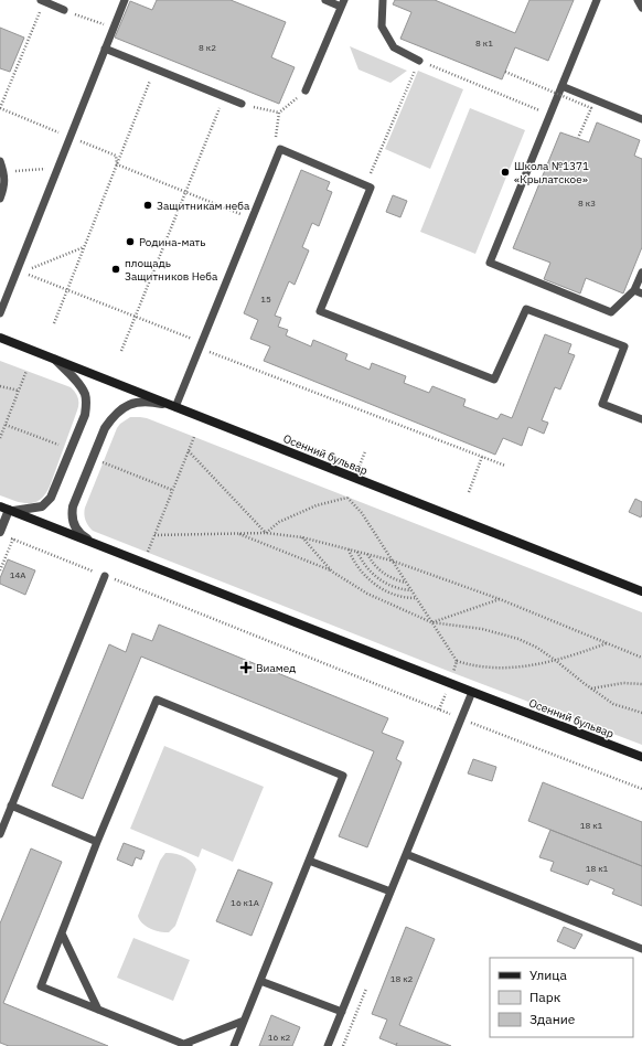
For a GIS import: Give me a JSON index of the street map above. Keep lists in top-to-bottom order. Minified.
{"streets":{"street":["Осенний бульвар"]},"places":{"other":["Школа №1371 «Крылатское»","Защитникам неба","Родина-мать","площадь Защитников Неба"],"health":["Виамед"]},"house_numbers":["8 к1","8 к2","8 к3","15","14А","18 к1","18 к1","16 к1А","18 к2","16 к2"],"legend":["Улица","Парк","Здание"]}
